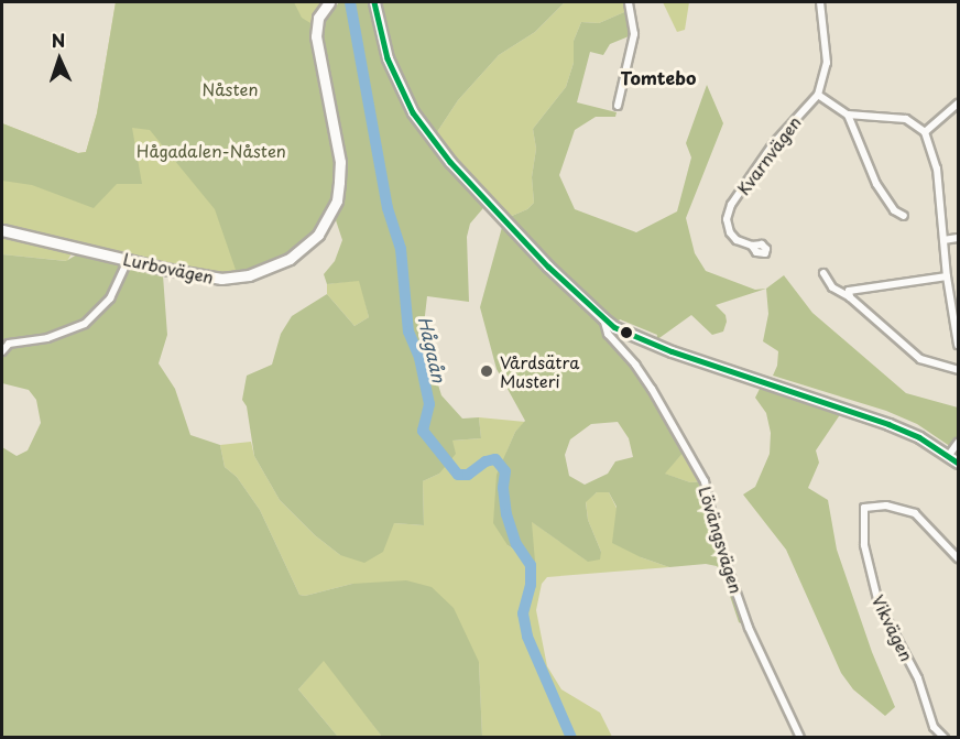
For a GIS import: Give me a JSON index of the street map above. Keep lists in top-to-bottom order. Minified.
{"streets":{"street":["Kvarnvägen","Lurbovägen","Lövängsvägen","Vikvägen"]},"districts":["Tomtebo"],"water":["Hågaån"],"parks":["Nåsten","Hågadalen-Nåsten"],"places":["Vårdsätra Musteri"],"north":"top"}
